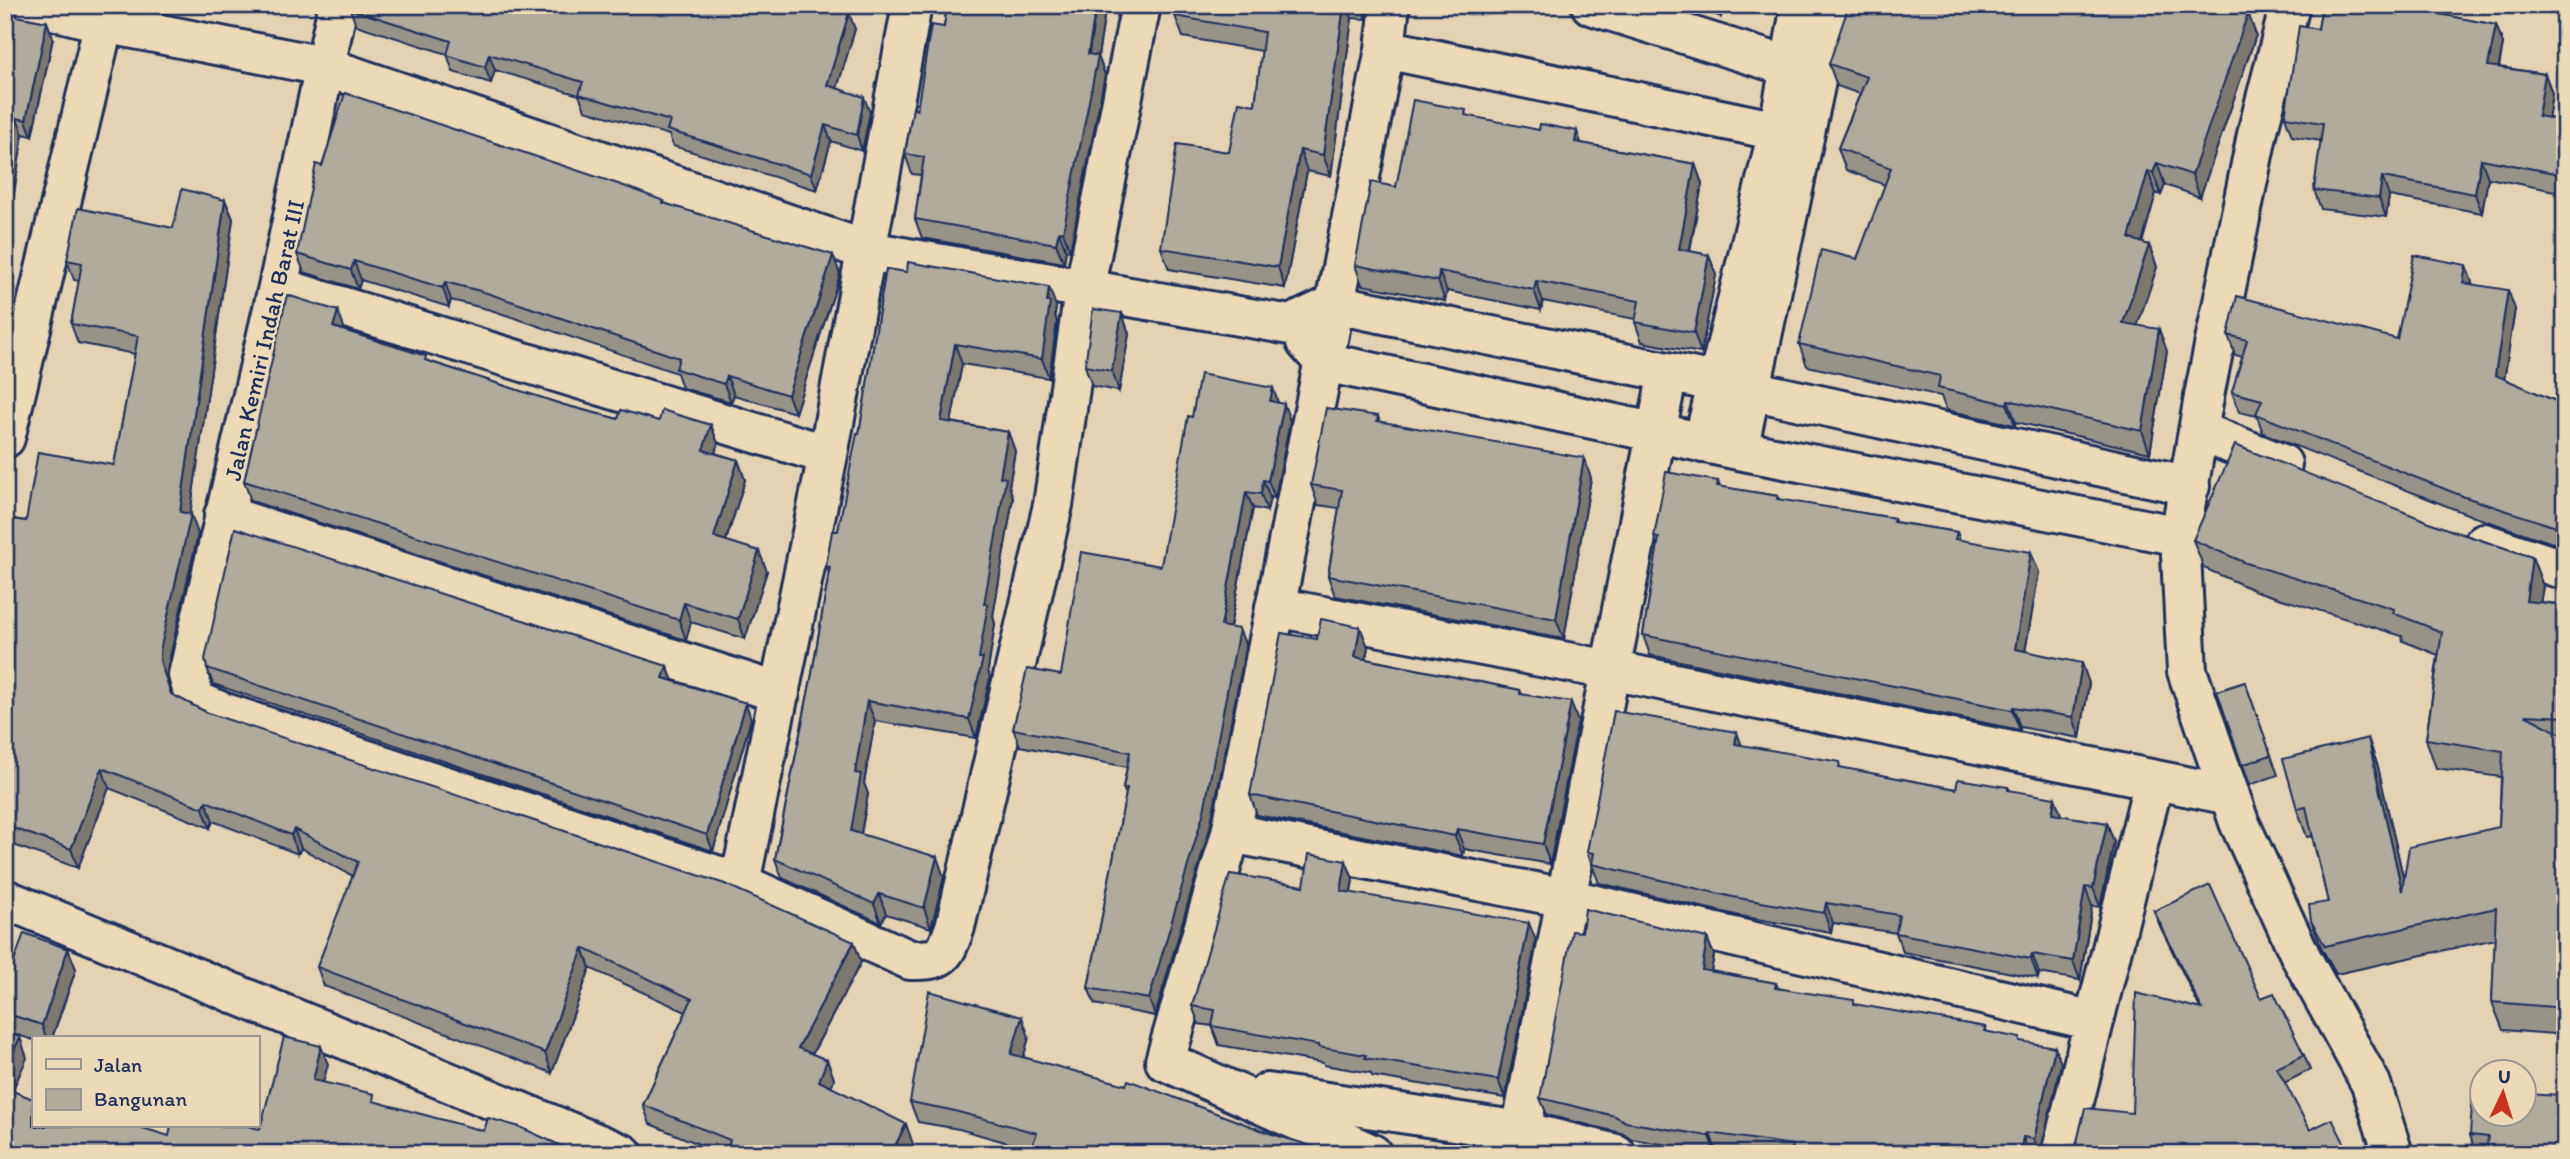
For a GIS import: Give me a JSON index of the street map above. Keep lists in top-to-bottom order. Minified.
{"streets":{"street":["Jalan Kemiri Indah Barat III"]},"legend":["Jalan","Bangunan"],"north":"top"}
